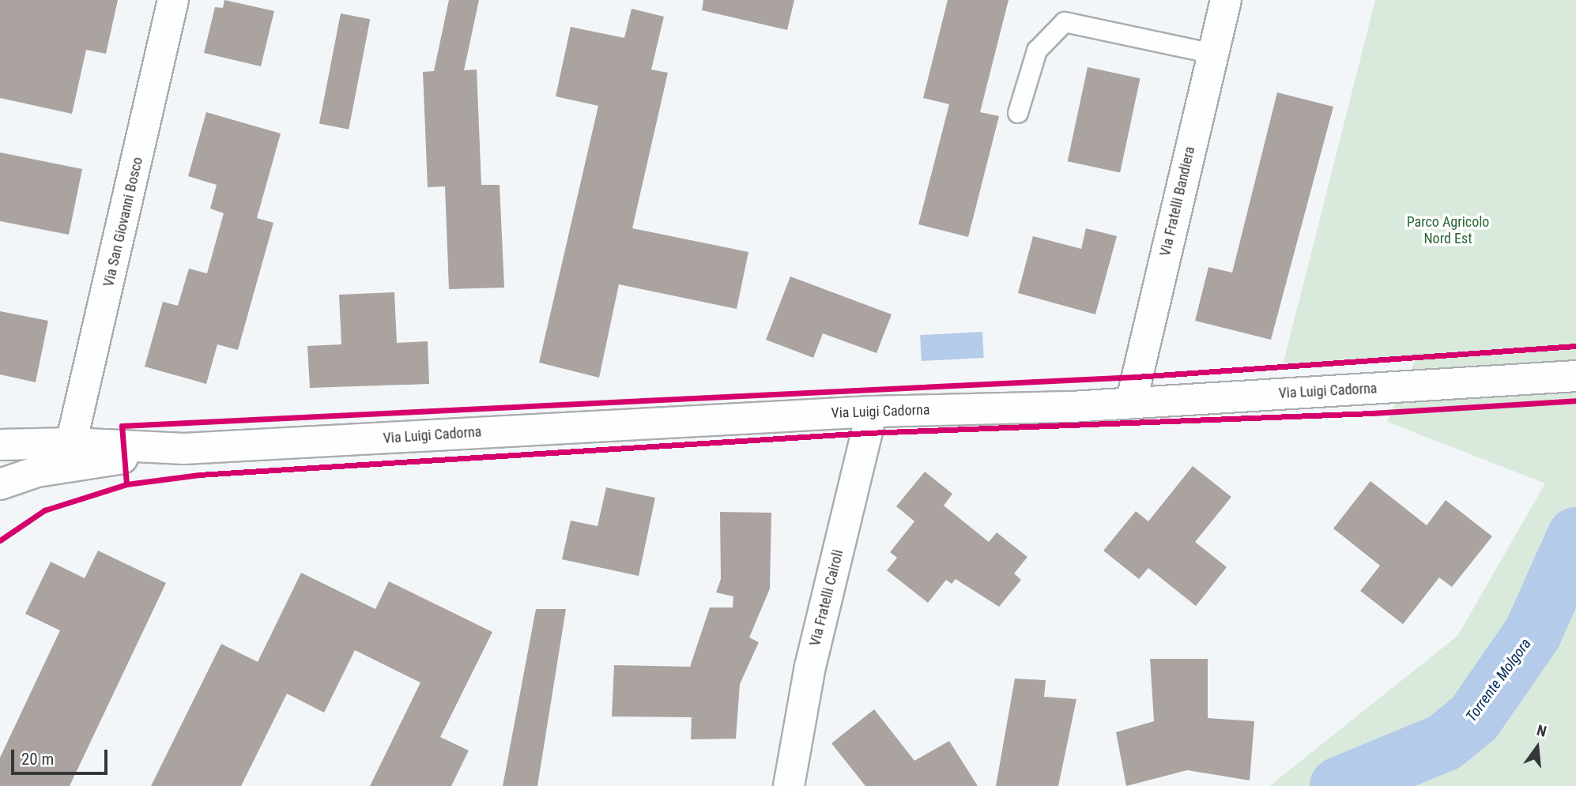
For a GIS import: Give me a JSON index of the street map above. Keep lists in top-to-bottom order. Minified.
{"streets":{"street":["Via Fratelli Bandiera","Via San Giovanni Bosco","Via Luigi Cadorna","Via Fratelli Cairoli"]},"crossings":[["Via Fratelli Bandiera","Via Luigi Cadorna"],["Via San Giovanni Bosco","Via Luigi Cadorna"],["Via Luigi Cadorna","Via Fratelli Cairoli"]],"water":["Torrente Molgora"],"parks":["Parco Agricolo Nord Est"],"scale_bar":"20 m","north":"top"}
